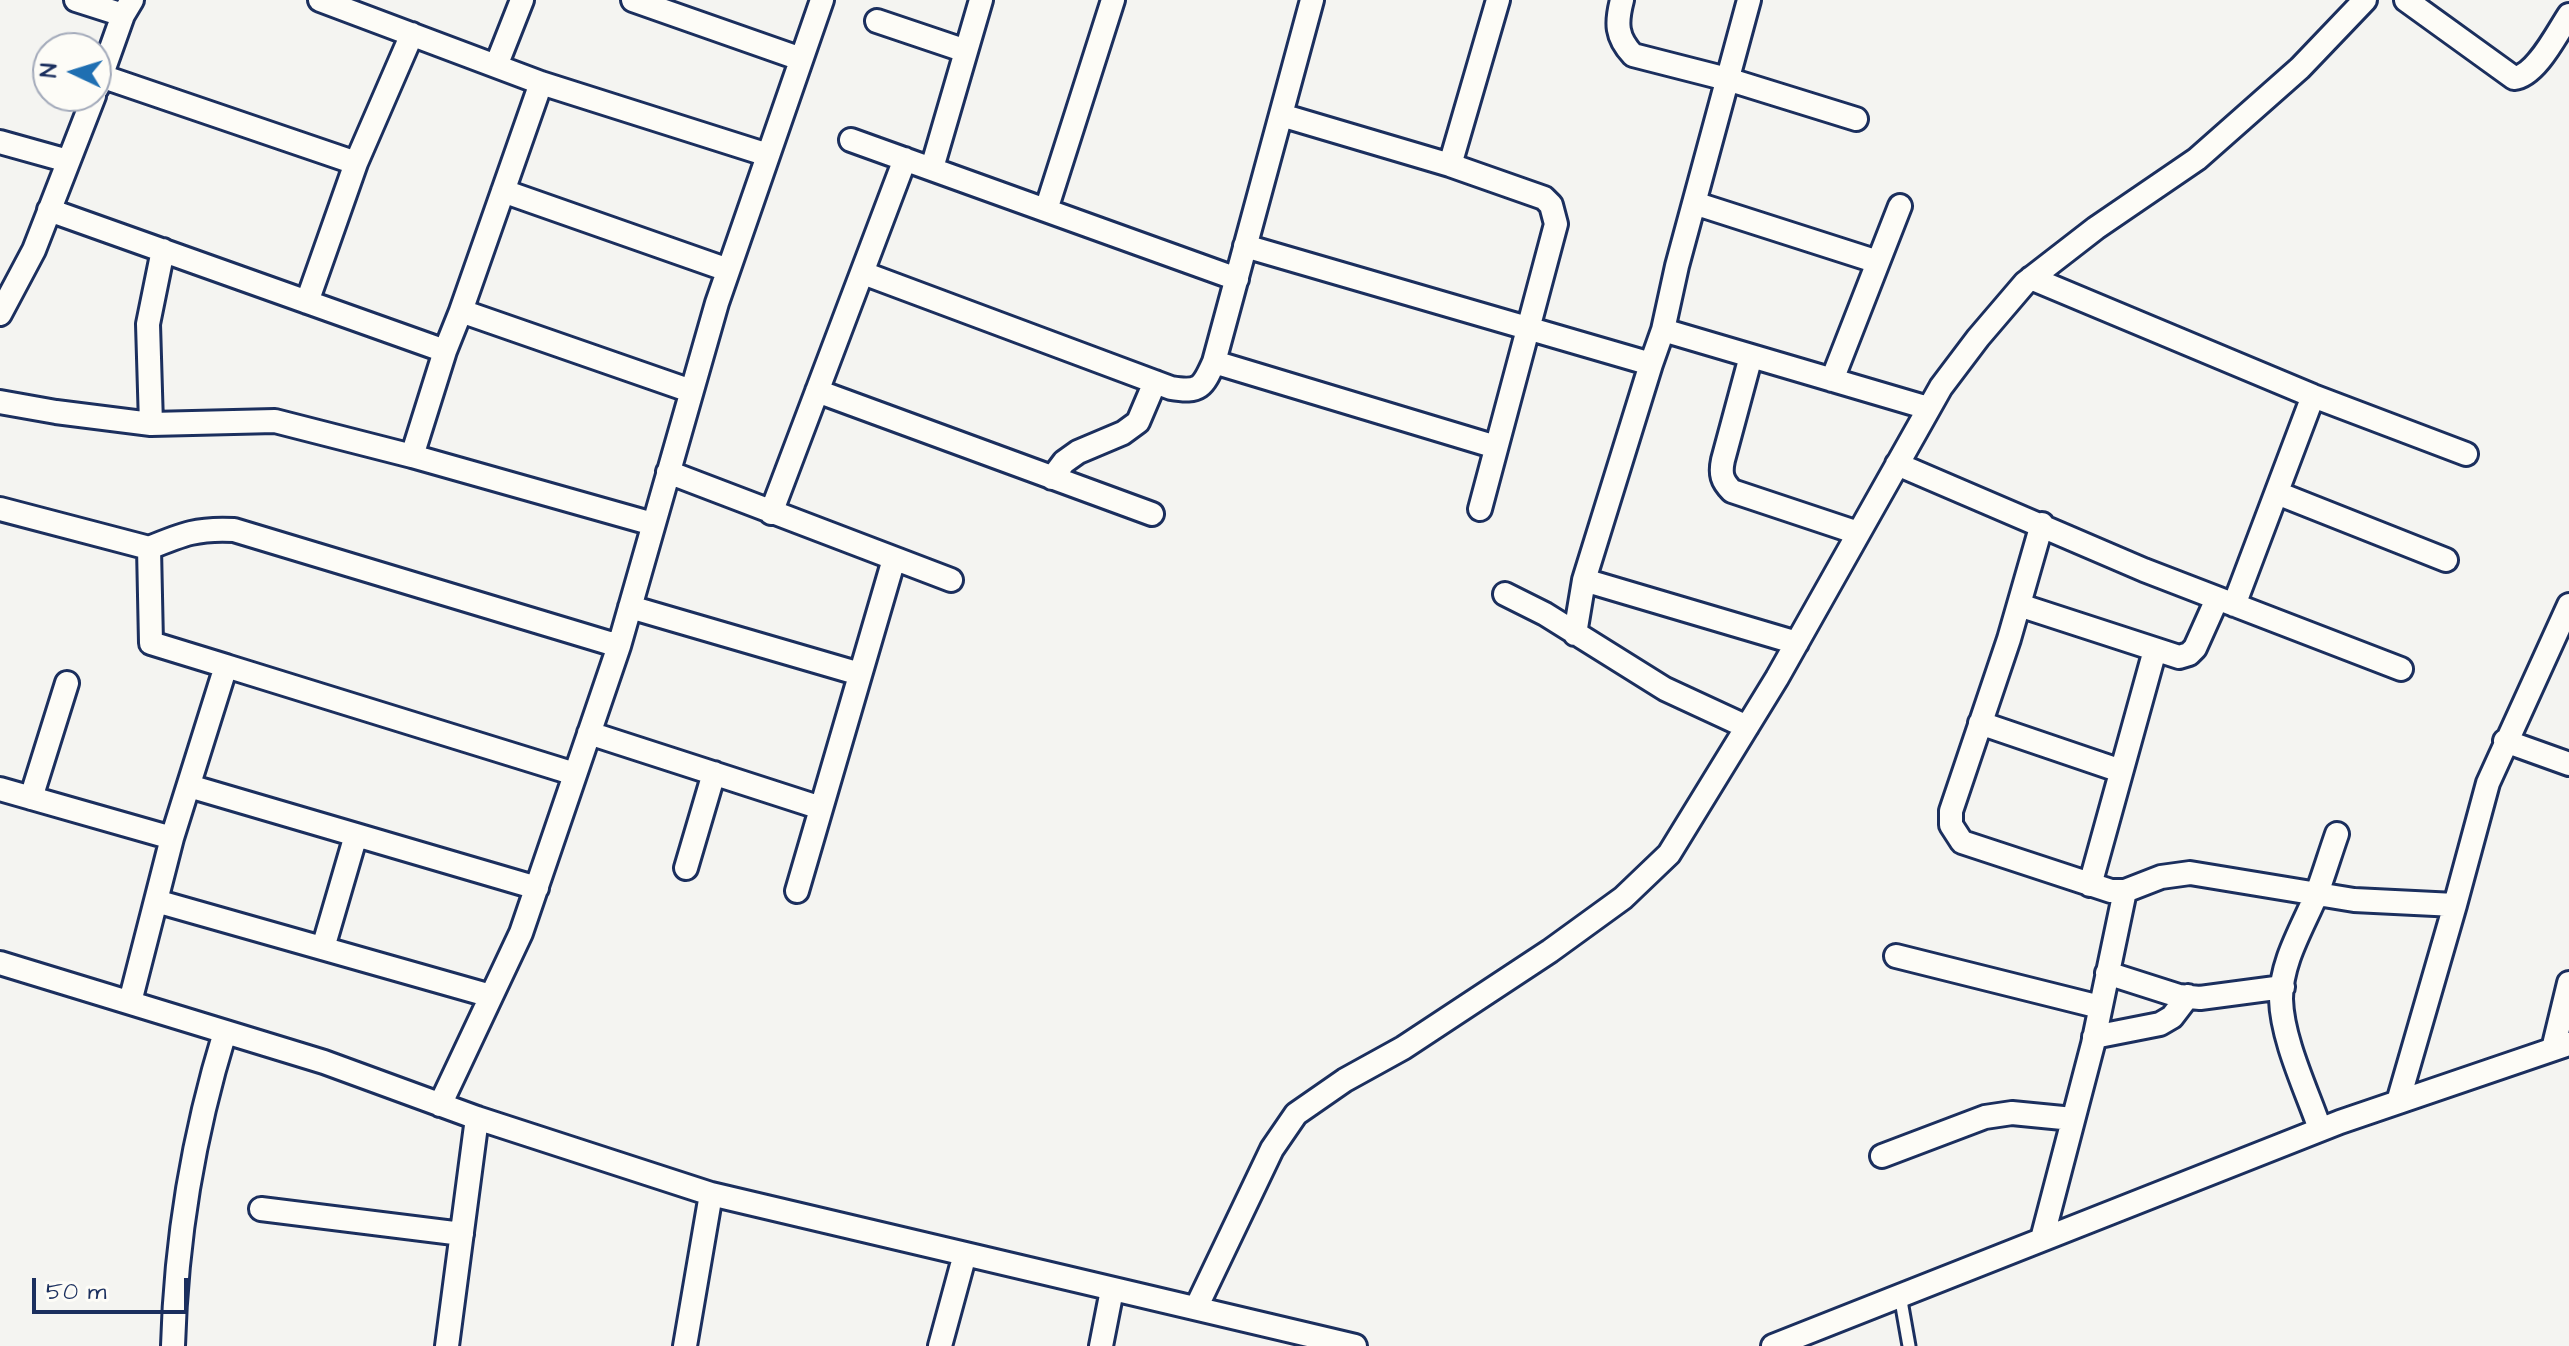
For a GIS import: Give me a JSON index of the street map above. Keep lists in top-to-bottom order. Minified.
{"scale_bar":"50 m","north":"left"}
